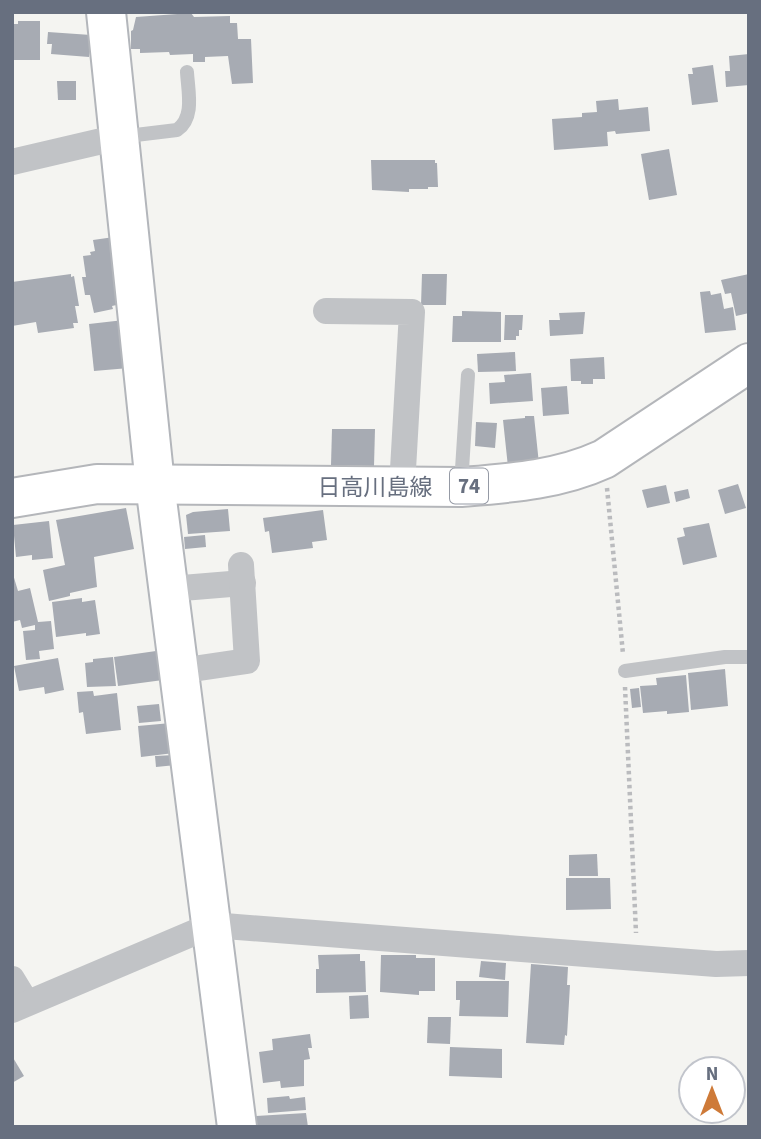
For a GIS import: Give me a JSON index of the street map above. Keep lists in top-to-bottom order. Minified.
{"streets":{"street":["74","日高川島線"]},"north":"top"}
